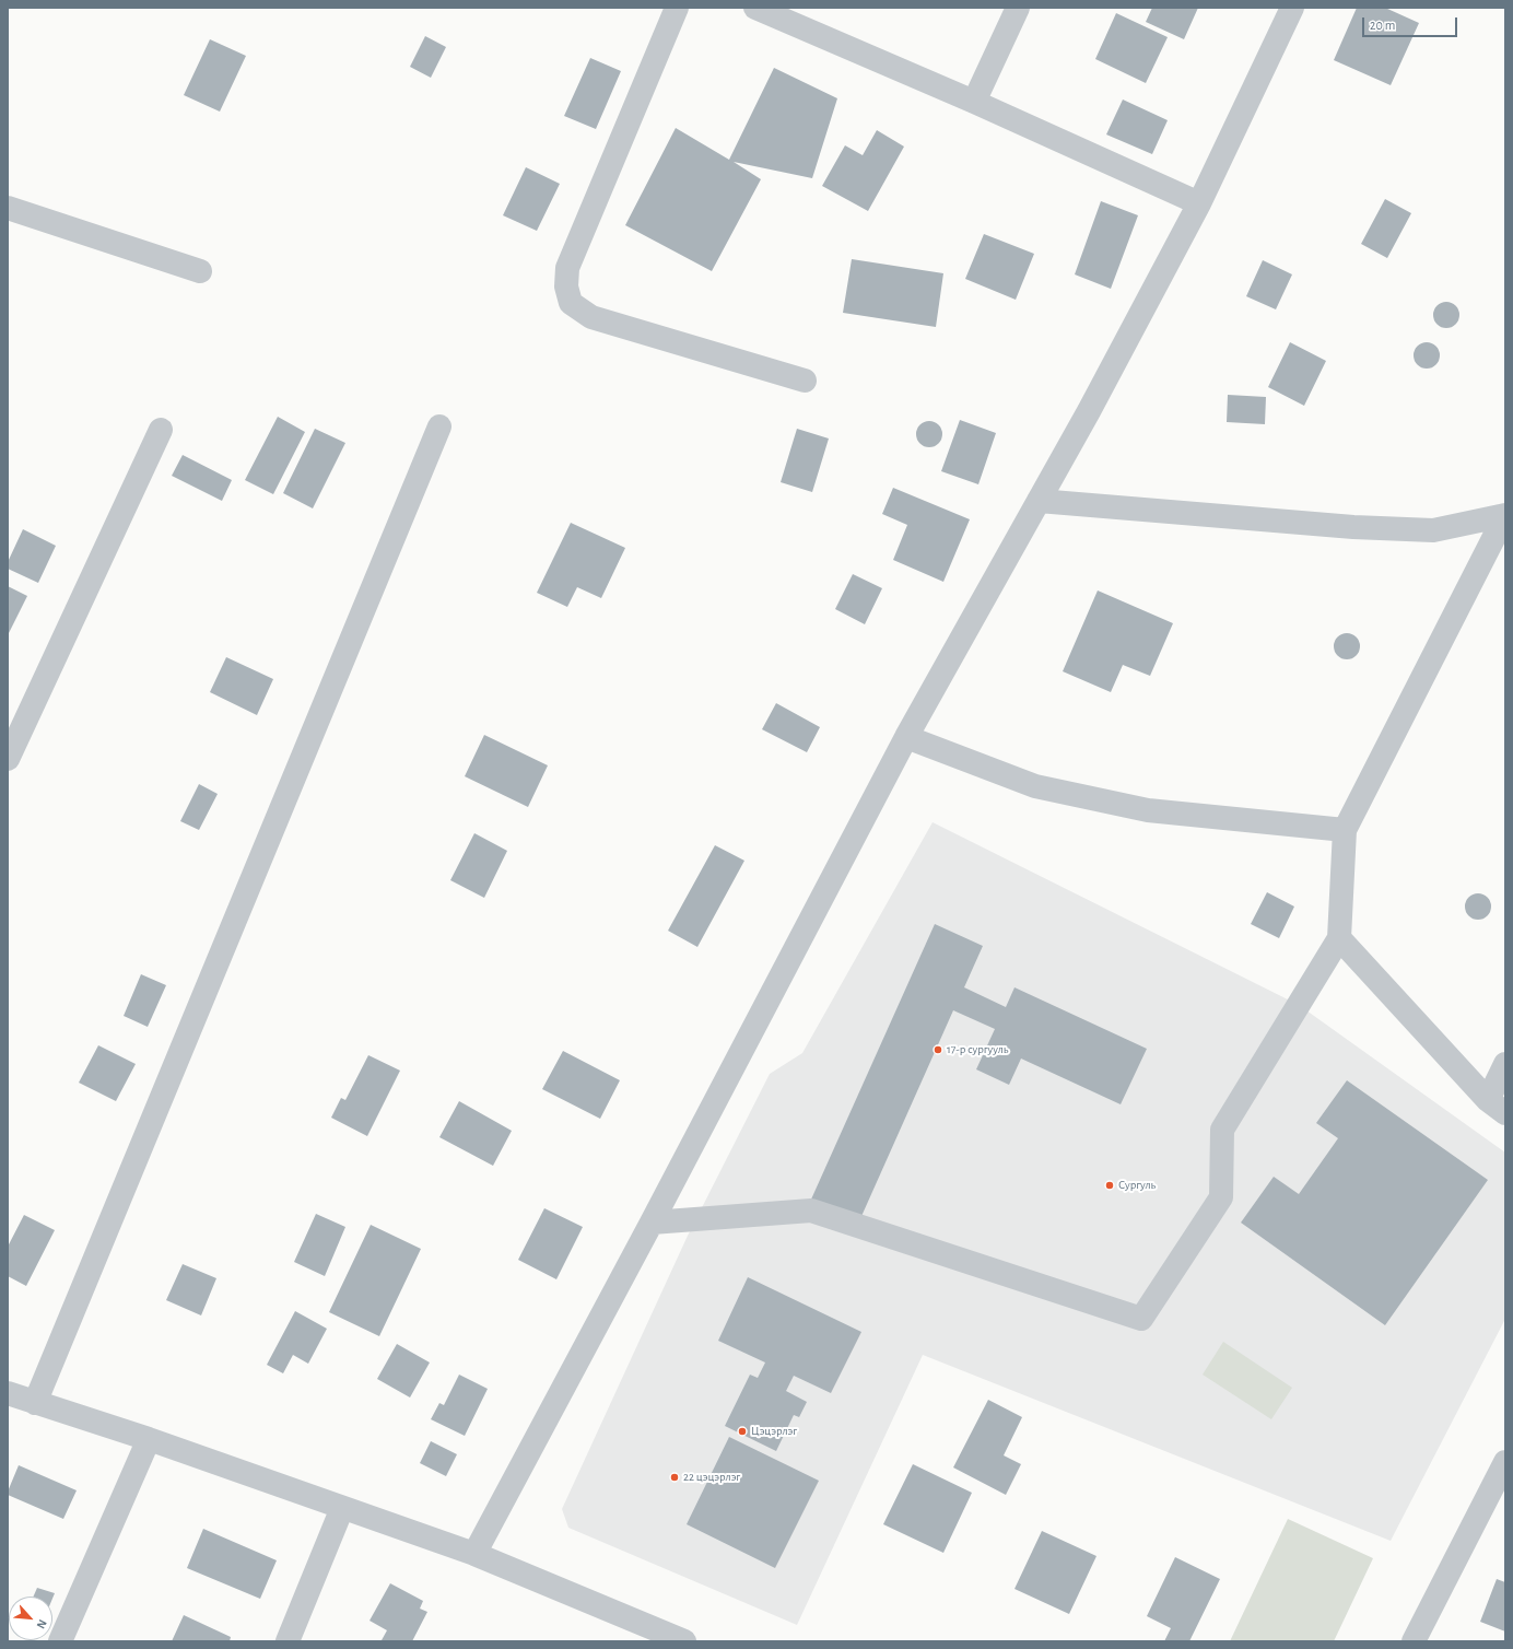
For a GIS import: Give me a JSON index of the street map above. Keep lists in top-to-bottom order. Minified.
{"places":["17-р сургууль","Сургуль","Цэцэрлэг","22 цэцэрлэг"],"scale_bar":"20 m","north":"bottom right"}
